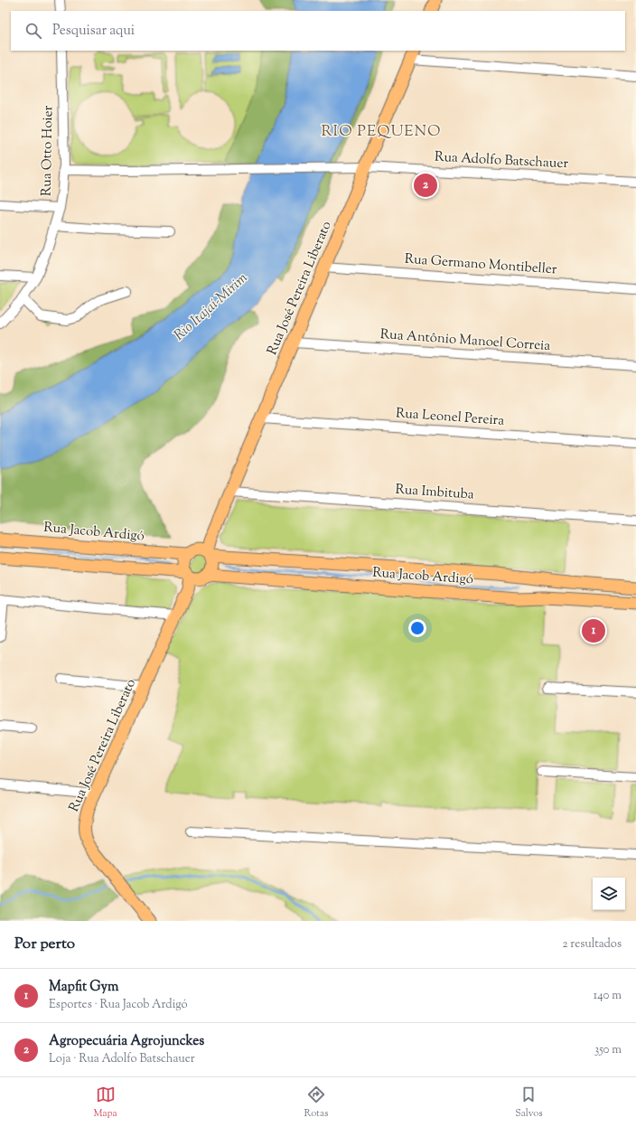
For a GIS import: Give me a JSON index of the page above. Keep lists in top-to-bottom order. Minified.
{"streets":{"main road":["Rua José Pereira Liberato","Rua Jacob Ardigó"],"street":["Rua Otto Hoier","Rua Adolfo Batschauer","Rua Germano Montibeller","Rua Antônio Manoel Correia","Rua Leonel Pereira","Rua Imbituba"]},"crossings":[["Rua Otto Hoier","Rua Adolfo Batschauer"],["Rua Adolfo Batschauer","Rua José Pereira Liberato"],["Rua Germano Montibeller","Rua José Pereira Liberato"],["Rua José Pereira Liberato","Rua Antônio Manoel Correia"],["Rua José Pereira Liberato","Rua Leonel Pereira"],["Rua José Pereira Liberato","Rua Imbituba"],["Rua José Pereira Liberato","Rua Jacob Ardigó"]],"districts":["RIO PEQUENO"],"water":["Rio Itajaí-Mirim"],"page":{"search":"Pesquisar aqui","pins":["2","1"],"heading":["Por perto","2 resultados"],"list":[{"mark":"1","name":"Mapfit Gym","note":"Esportes · Rua Jacob Ardigó","value":"140 m"},{"mark":"2","name":"Agropecuária Agrojunckes","note":"Loja · Rua Adolfo Batschauer","value":"350 m"}],"nav":["Mapa","Rotas","Salvos"]}}
